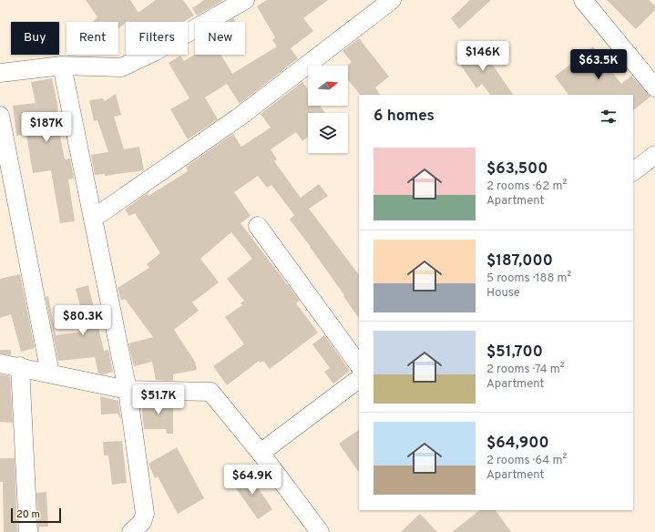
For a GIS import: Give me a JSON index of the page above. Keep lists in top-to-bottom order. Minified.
{"scale_bar":"20 m","north":"right","page":{"chip":["Buy","Rent","Filters","New"],"price":["$146K","$63.5K","$187K","$80.3K","$51.7K","$64.9K"],"heading":"6 homes","list":[{"name":"$63,500","note":"2 rooms · 62 m² · Apartment"},{"name":"$187,000","note":"5 rooms · 188 m² · House"},{"name":"$51,700","note":"2 rooms · 74 m² · Apartment"},{"name":"$64,900","note":"2 rooms · 64 m² · Apartment"}],"scale":"20 m"}}
